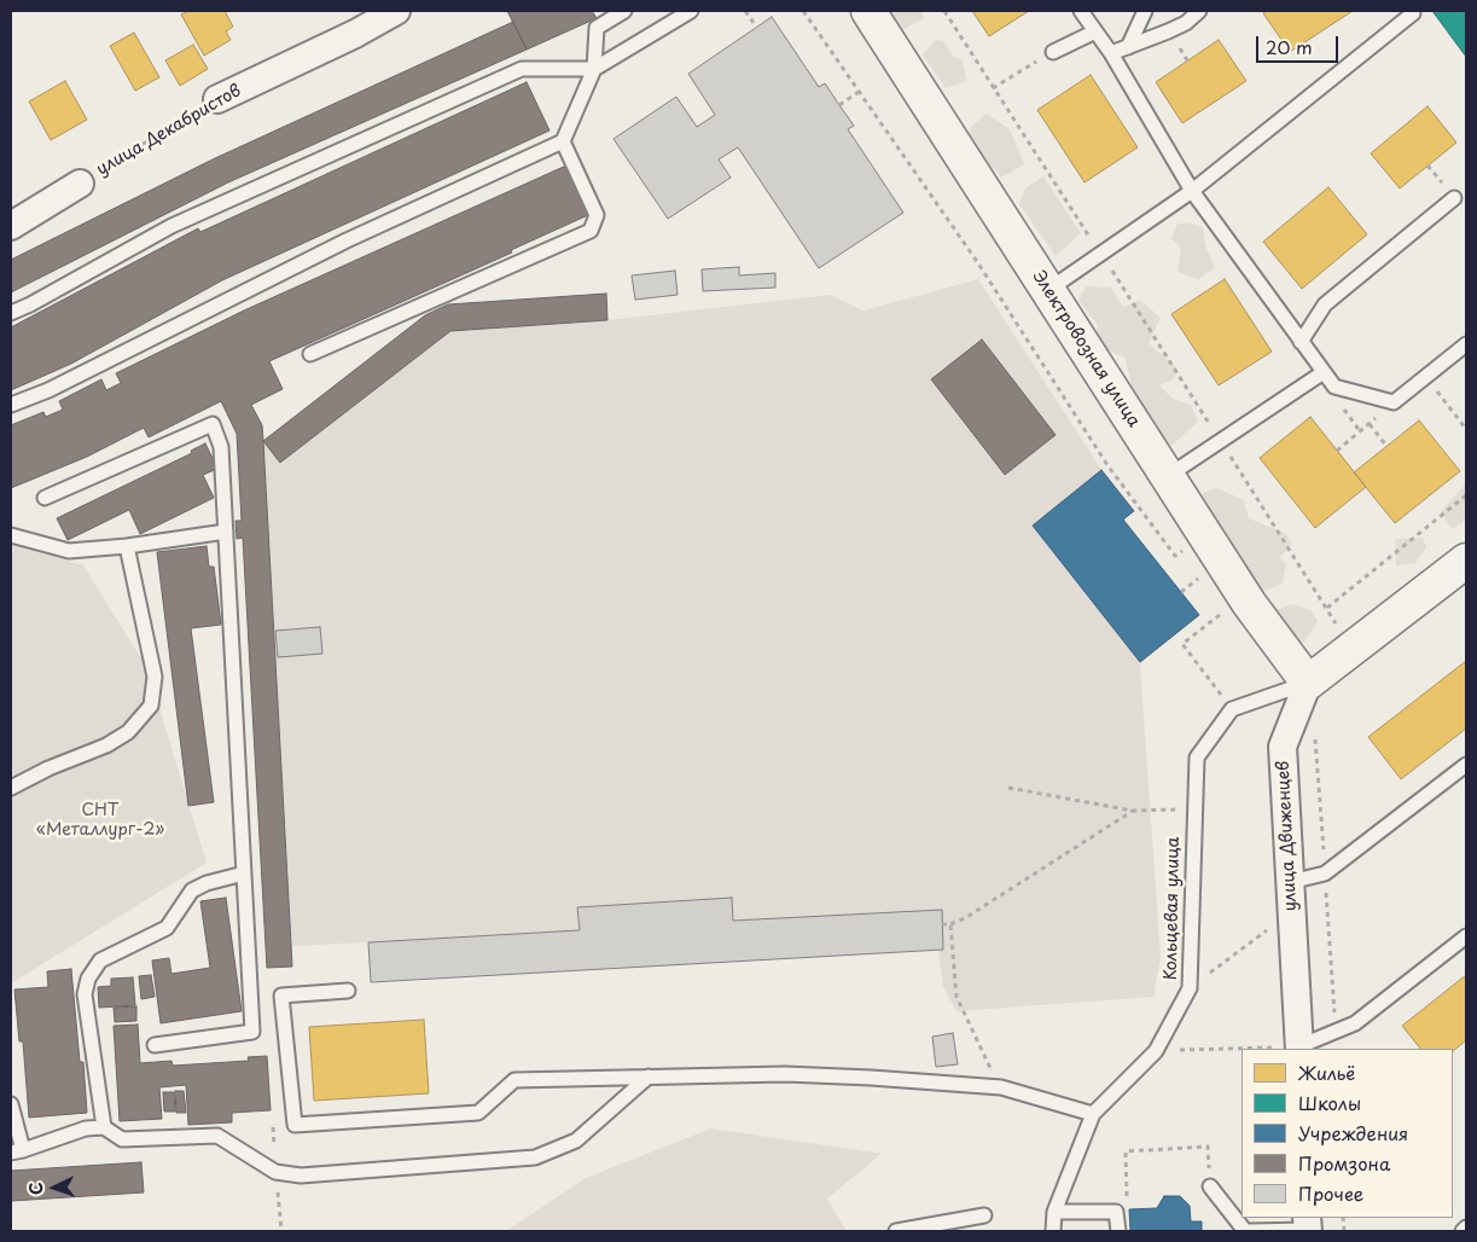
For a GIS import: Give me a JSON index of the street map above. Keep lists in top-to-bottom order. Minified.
{"streets":{"street":["улица Декабристов","Электровозная улица","улица Движенцев"],"lane":["Кольцевая улица"]},"crossings":[["Электровозная улица","улица Движенцев"]],"parks":["СНТ «Металлург-2»"],"legend":["Жильё","Школы","Учреждения","Промзона","Прочее"],"scale_bar":"20 m","north":"left"}
